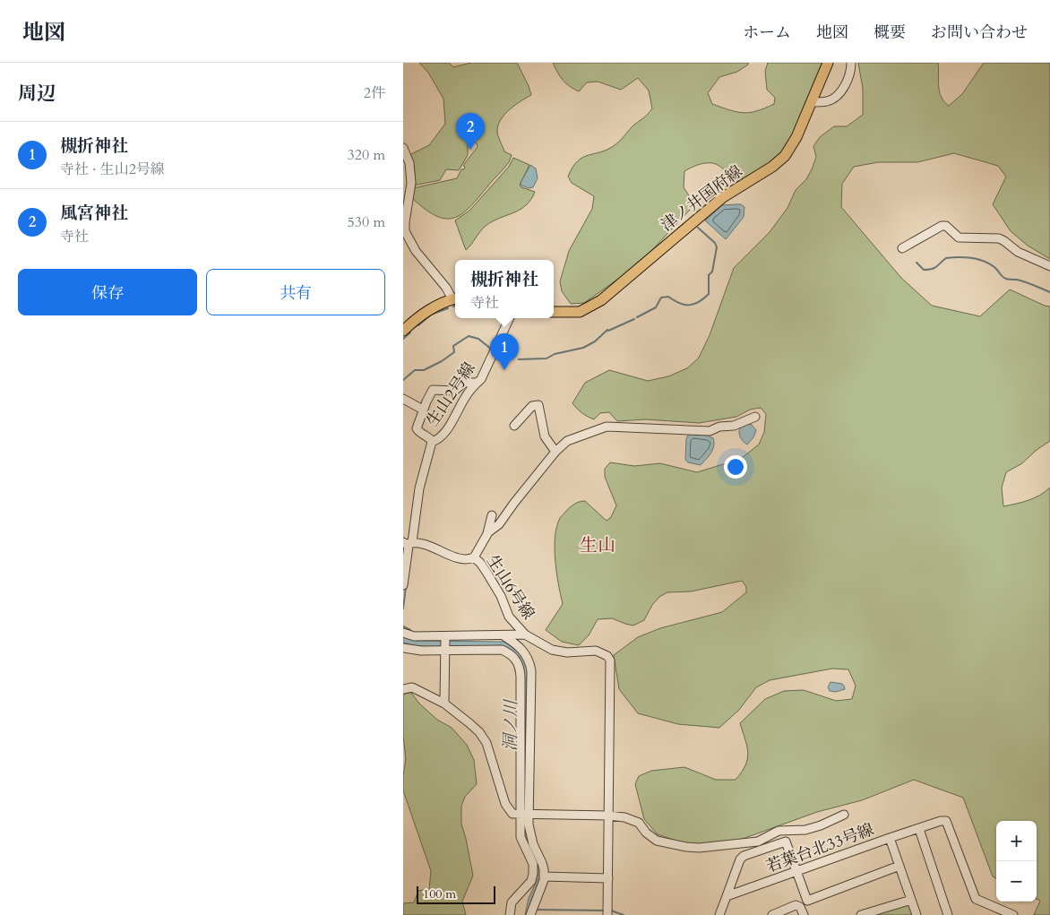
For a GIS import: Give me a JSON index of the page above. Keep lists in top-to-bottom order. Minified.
{"streets":{"main road":["津ノ井国府線"],"street":["生山2号線","生山6号線","若葉台北33号線"]},"crossings":[["生山2号線","生山6号線"]],"districts":["生山"],"water":["洞ノ川"],"scale_bar":"100 m","page":{"header":"地図","nav":["ホーム","地図","概要","お問い合わせ"],"heading":["周辺","2件"],"pins":["2","1"],"list":[{"mark":"1","name":"槻折神社","note":"寺社 · 生山2号線","value":"320 m"},{"mark":"2","name":"風宮神社","note":"寺社","value":"530 m"}],"buttons":["保存","共有"],"popup":["槻折神社","寺社"],"map_buttons":["+","−"],"scale":"100 m"}}
